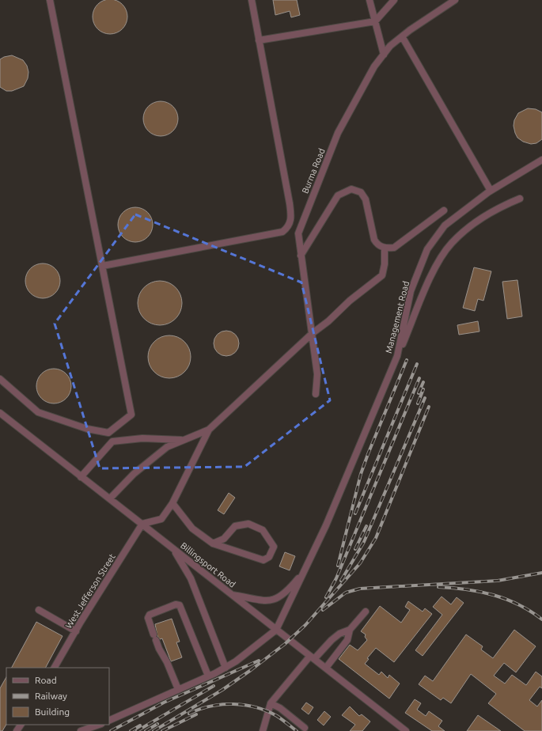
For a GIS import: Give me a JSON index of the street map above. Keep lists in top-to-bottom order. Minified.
{"streets":{"street":["Burma Road","Management Road","Billingsport Road","West Jefferson Street"]},"crossings":[["Billingsport Road","West Jefferson Street"]],"legend":["Road","Railway","Building"]}
